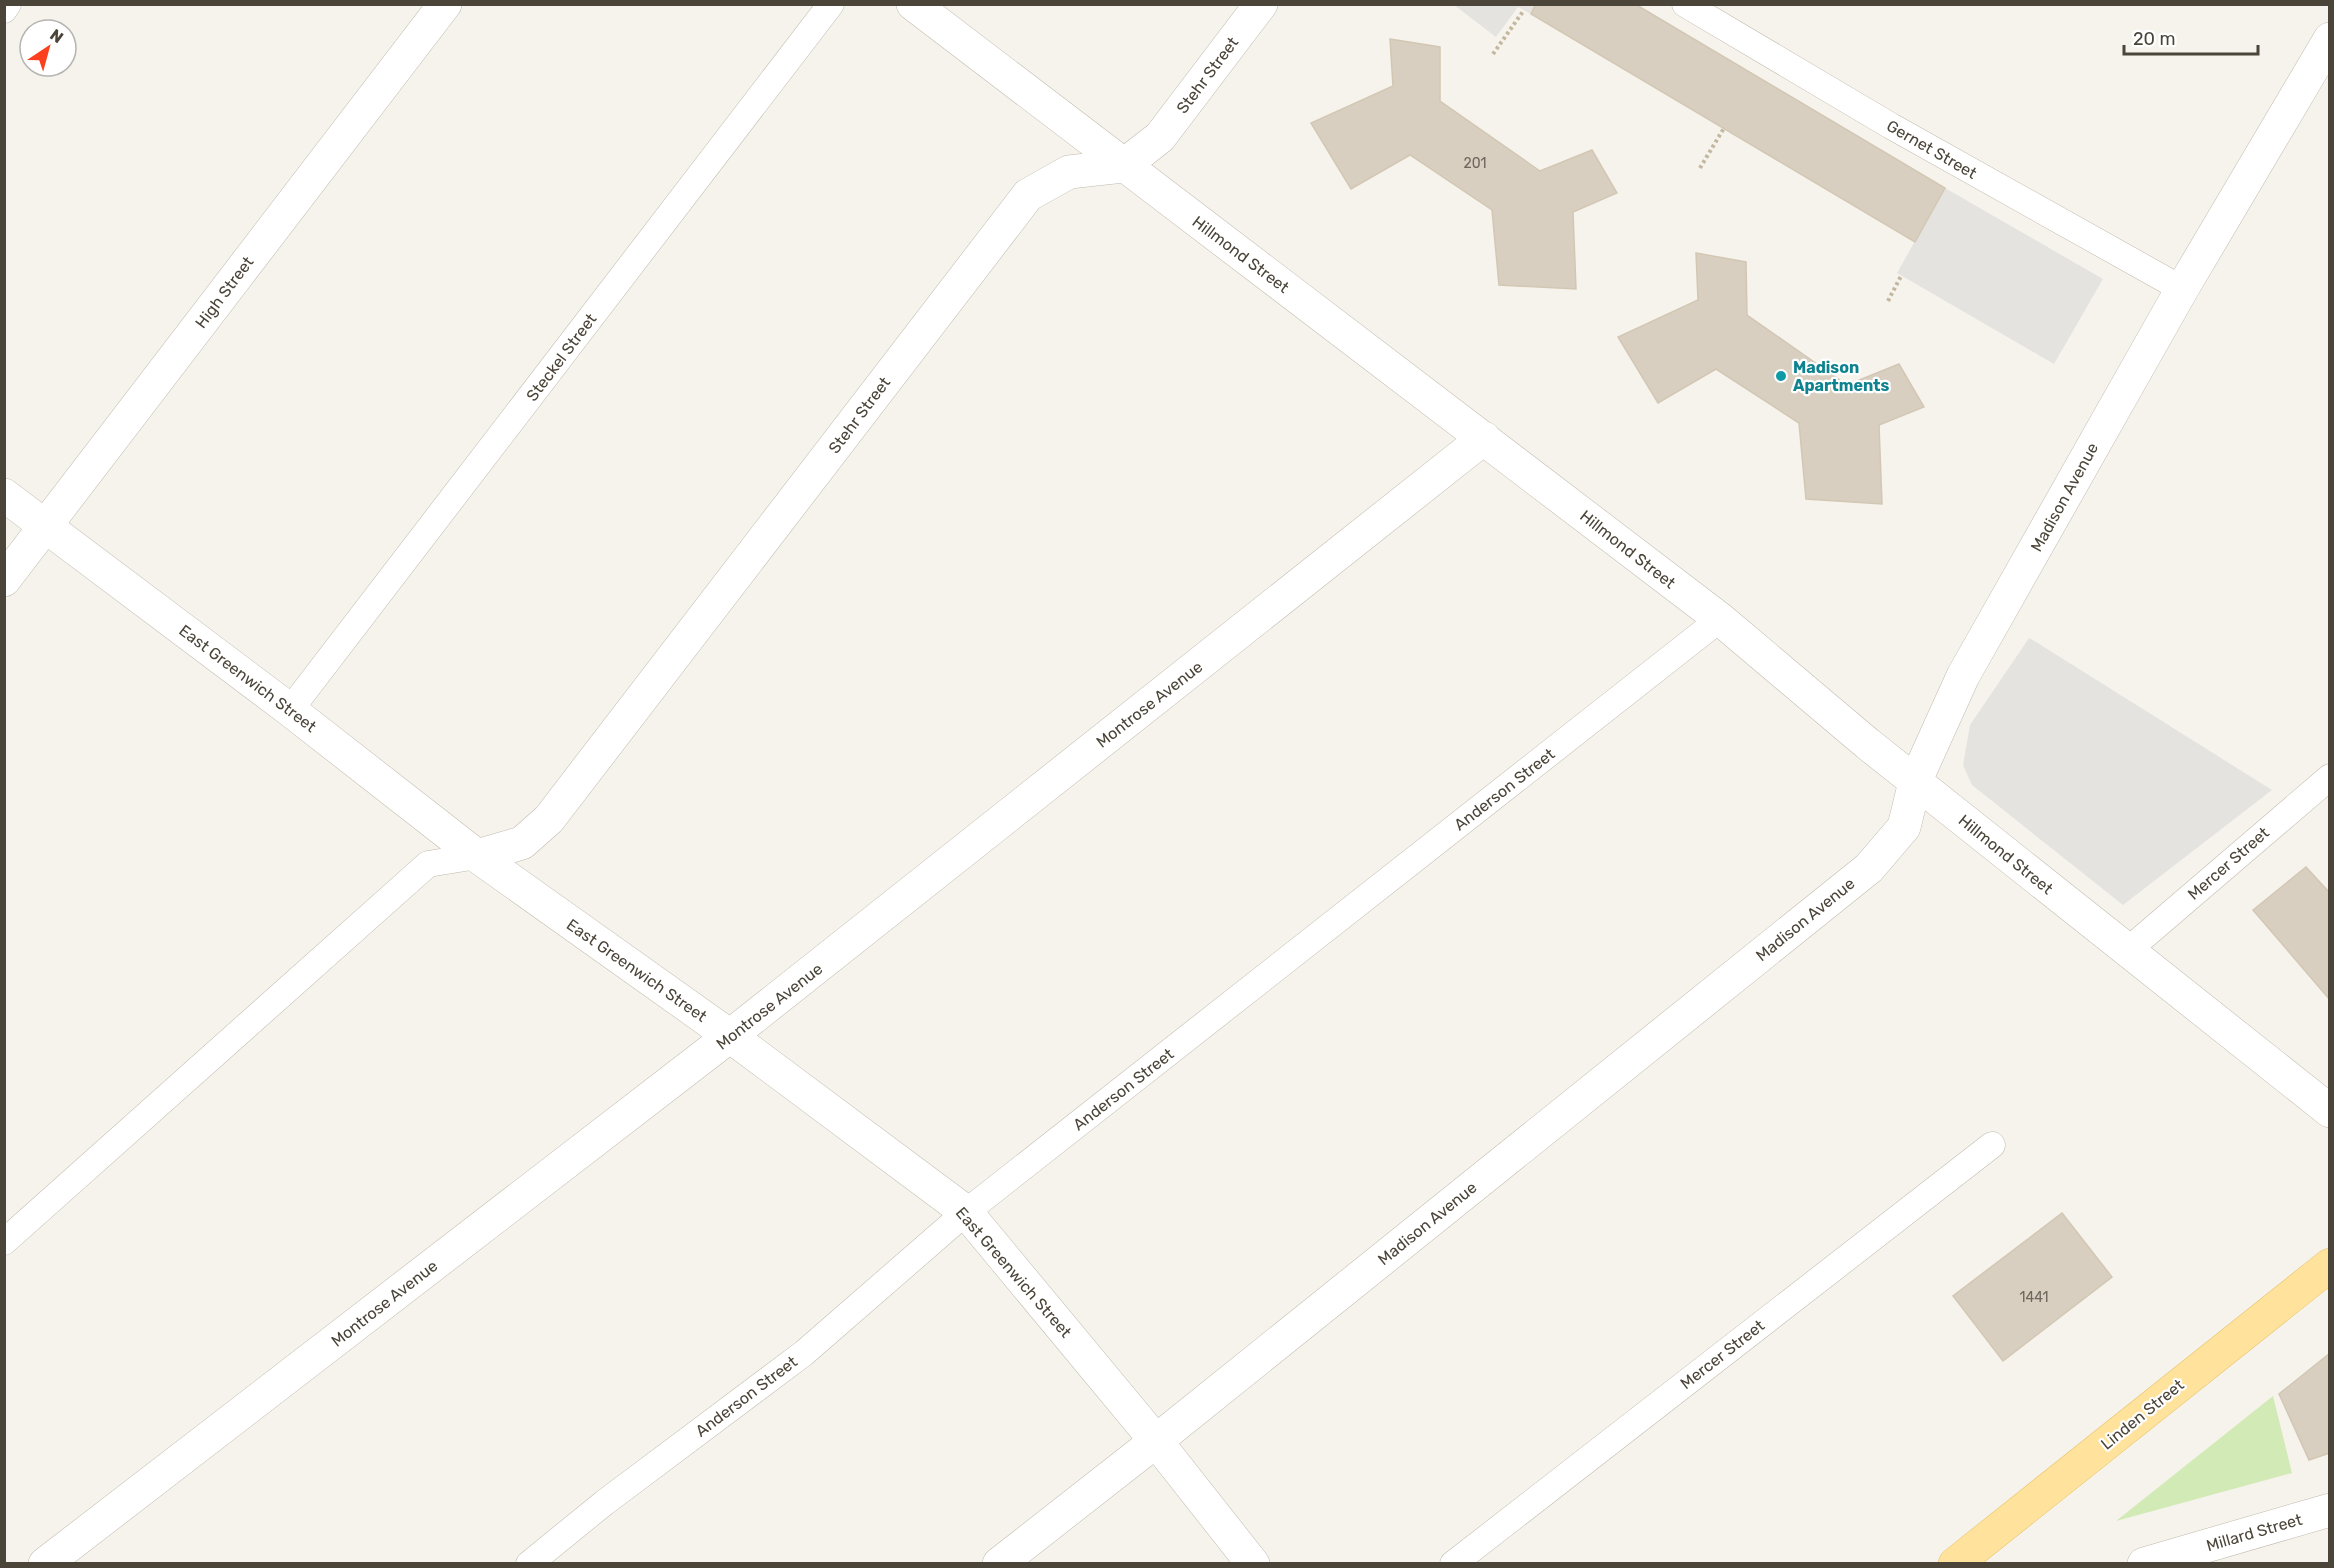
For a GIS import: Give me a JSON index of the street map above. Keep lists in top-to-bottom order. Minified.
{"streets":{"main road":["Linden Street"],"street":["Stehr Street","Hillmond Street","High Street","Madison Avenue","East Greenwich Street","Montrose Avenue","Millard Street"],"lane":["Gernet Street","Steckel Street","Anderson Street","Mercer Street"]},"crossings":[["Stehr Street","Hillmond Street"],["Stehr Street","East Greenwich Street"],["Gernet Street","Madison Avenue"],["Hillmond Street","Madison Avenue"],["Hillmond Street","Montrose Avenue"],["Hillmond Street","Anderson Street"],["Hillmond Street","Mercer Street"],["High Street","East Greenwich Street"],["Steckel Street","East Greenwich Street"],["Madison Avenue","East Greenwich Street"],["East Greenwich Street","Montrose Avenue"],["East Greenwich Street","Anderson Street"]],"places":["Madison Apartments"],"house_numbers":["201","1441"],"scale_bar":"20 m","north":"top right"}
